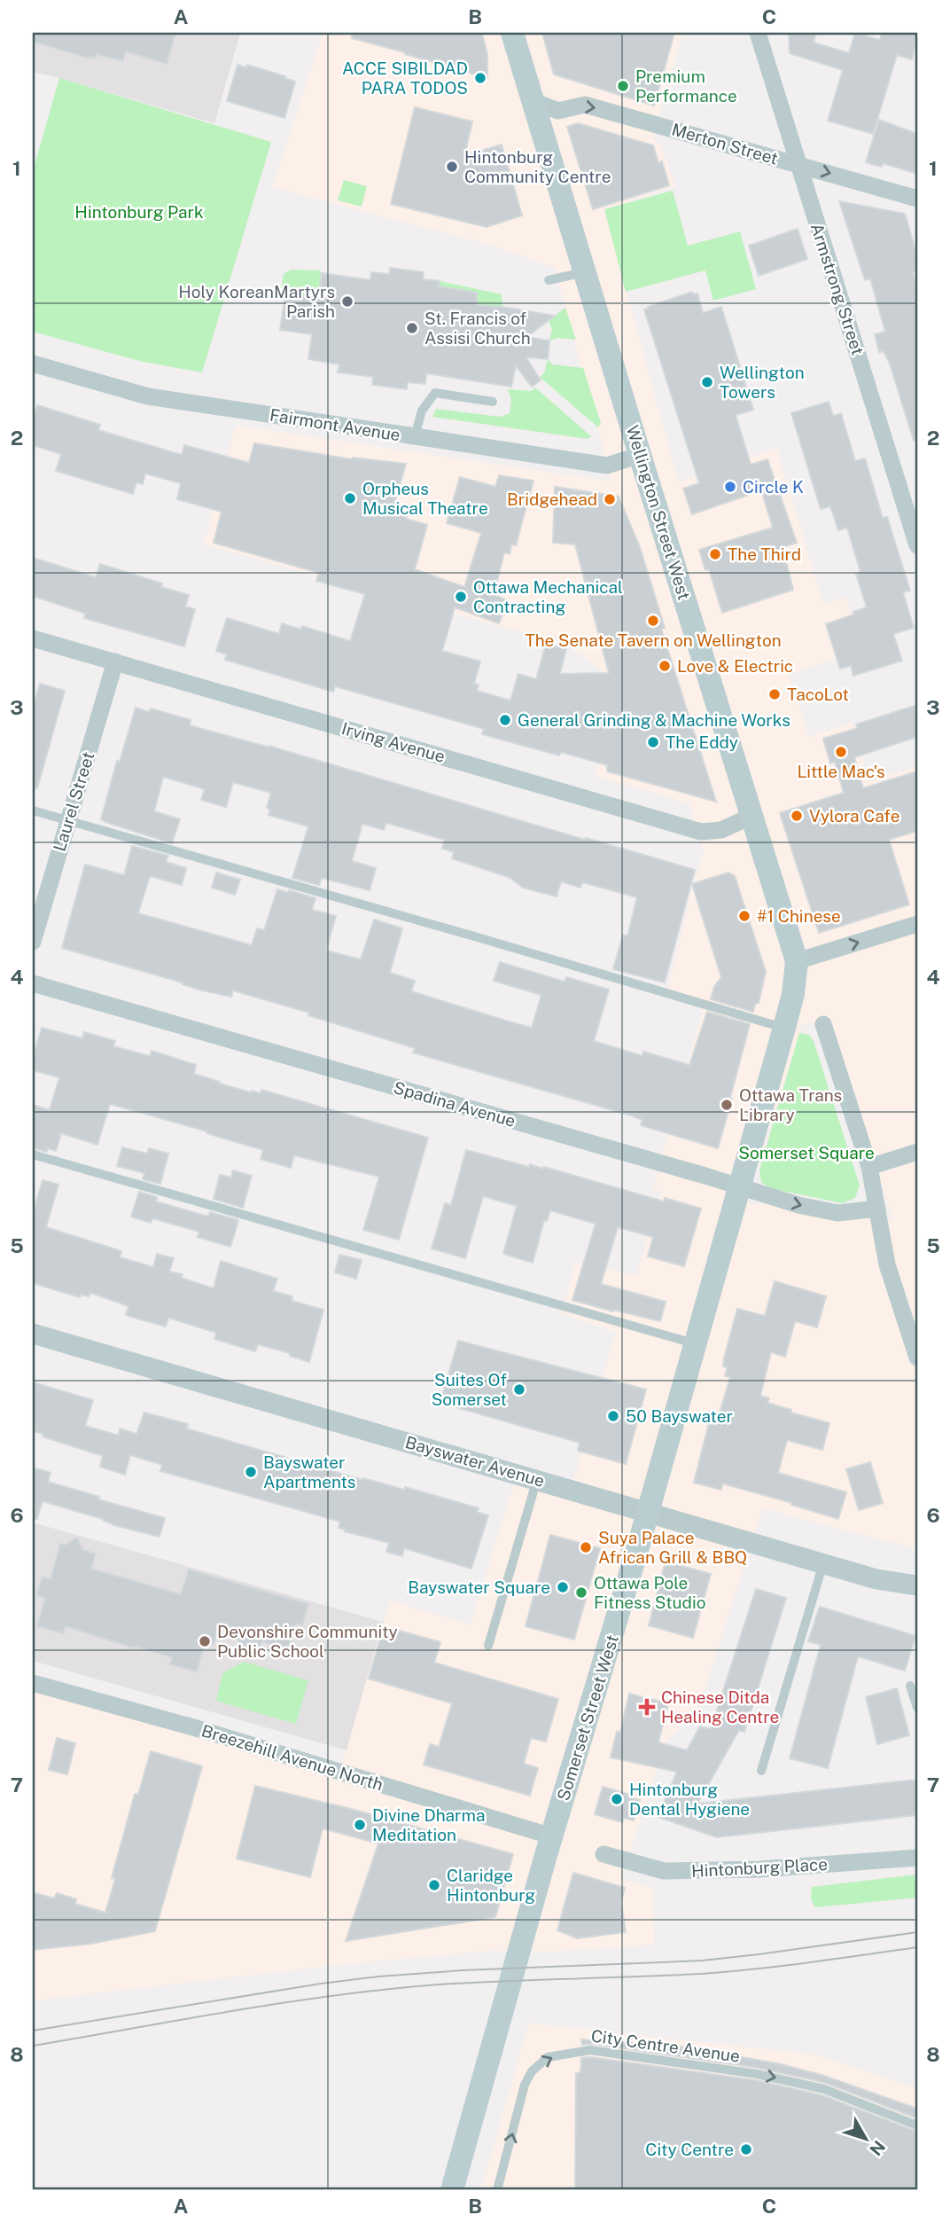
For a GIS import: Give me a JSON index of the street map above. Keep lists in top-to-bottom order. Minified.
{"streets":{"main road":["Wellington Street West","Somerset Street West"],"street":["Merton Street","Armstrong Street","Fairmont Avenue","Irving Avenue","Laurel Street","Spadina Avenue","Bayswater Avenue","Breezehill Avenue North","Hintonburg Place"],"lane":["City Centre Avenue"]},"crossings":[["Merton Street","Armstrong Street"],["Merton Street","Wellington Street West"],["Fairmont Avenue","Wellington Street West"],["Wellington Street West","Irving Avenue"],["Wellington Street West","Somerset Street West"],["Irving Avenue","Laurel Street"],["Spadina Avenue","Somerset Street West"],["Bayswater Avenue","Somerset Street West"],["Somerset Street West","Breezehill Avenue North"]],"one_way":["Merton Street","City Centre Avenue"],"parks":["Hintonburg Park","Somerset Square"],"places":{"other":["ACCE SIBILDAD PARA TODOS","Premium Performance","Hintonburg Community Centre","Holy KoreanMartyrs Parish","St. Francis of Assisi Church","Wellington Towers","Circle K","Orpheus Musical Theatre","Bridgehead","The Third","Ottawa Mechanical Contracting","The Senate Tavern on Wellington","Love & Electric","TacoLot","General Grinding & Machine Works","The Eddy","Little Mac's","Vylora Cafe","#1 Chinese","Ottawa Trans Library","Suites Of Somerset","50 Bayswater","Bayswater Apartments","Suya Palace African Grill & BBQ","Bayswater Square","Ottawa Pole Fitness Studio","Devonshire Community Public School","Hintonburg Dental Hygiene","Divine Dharma Meditation","Claridge Hintonburg","City Centre"],"health":["Chinese Ditda Healing Centre"]},"north":"bottom right","grid":{"columns":["A","B","C"],"rows":["1","2","3","4","5","6","7","8"]}}
